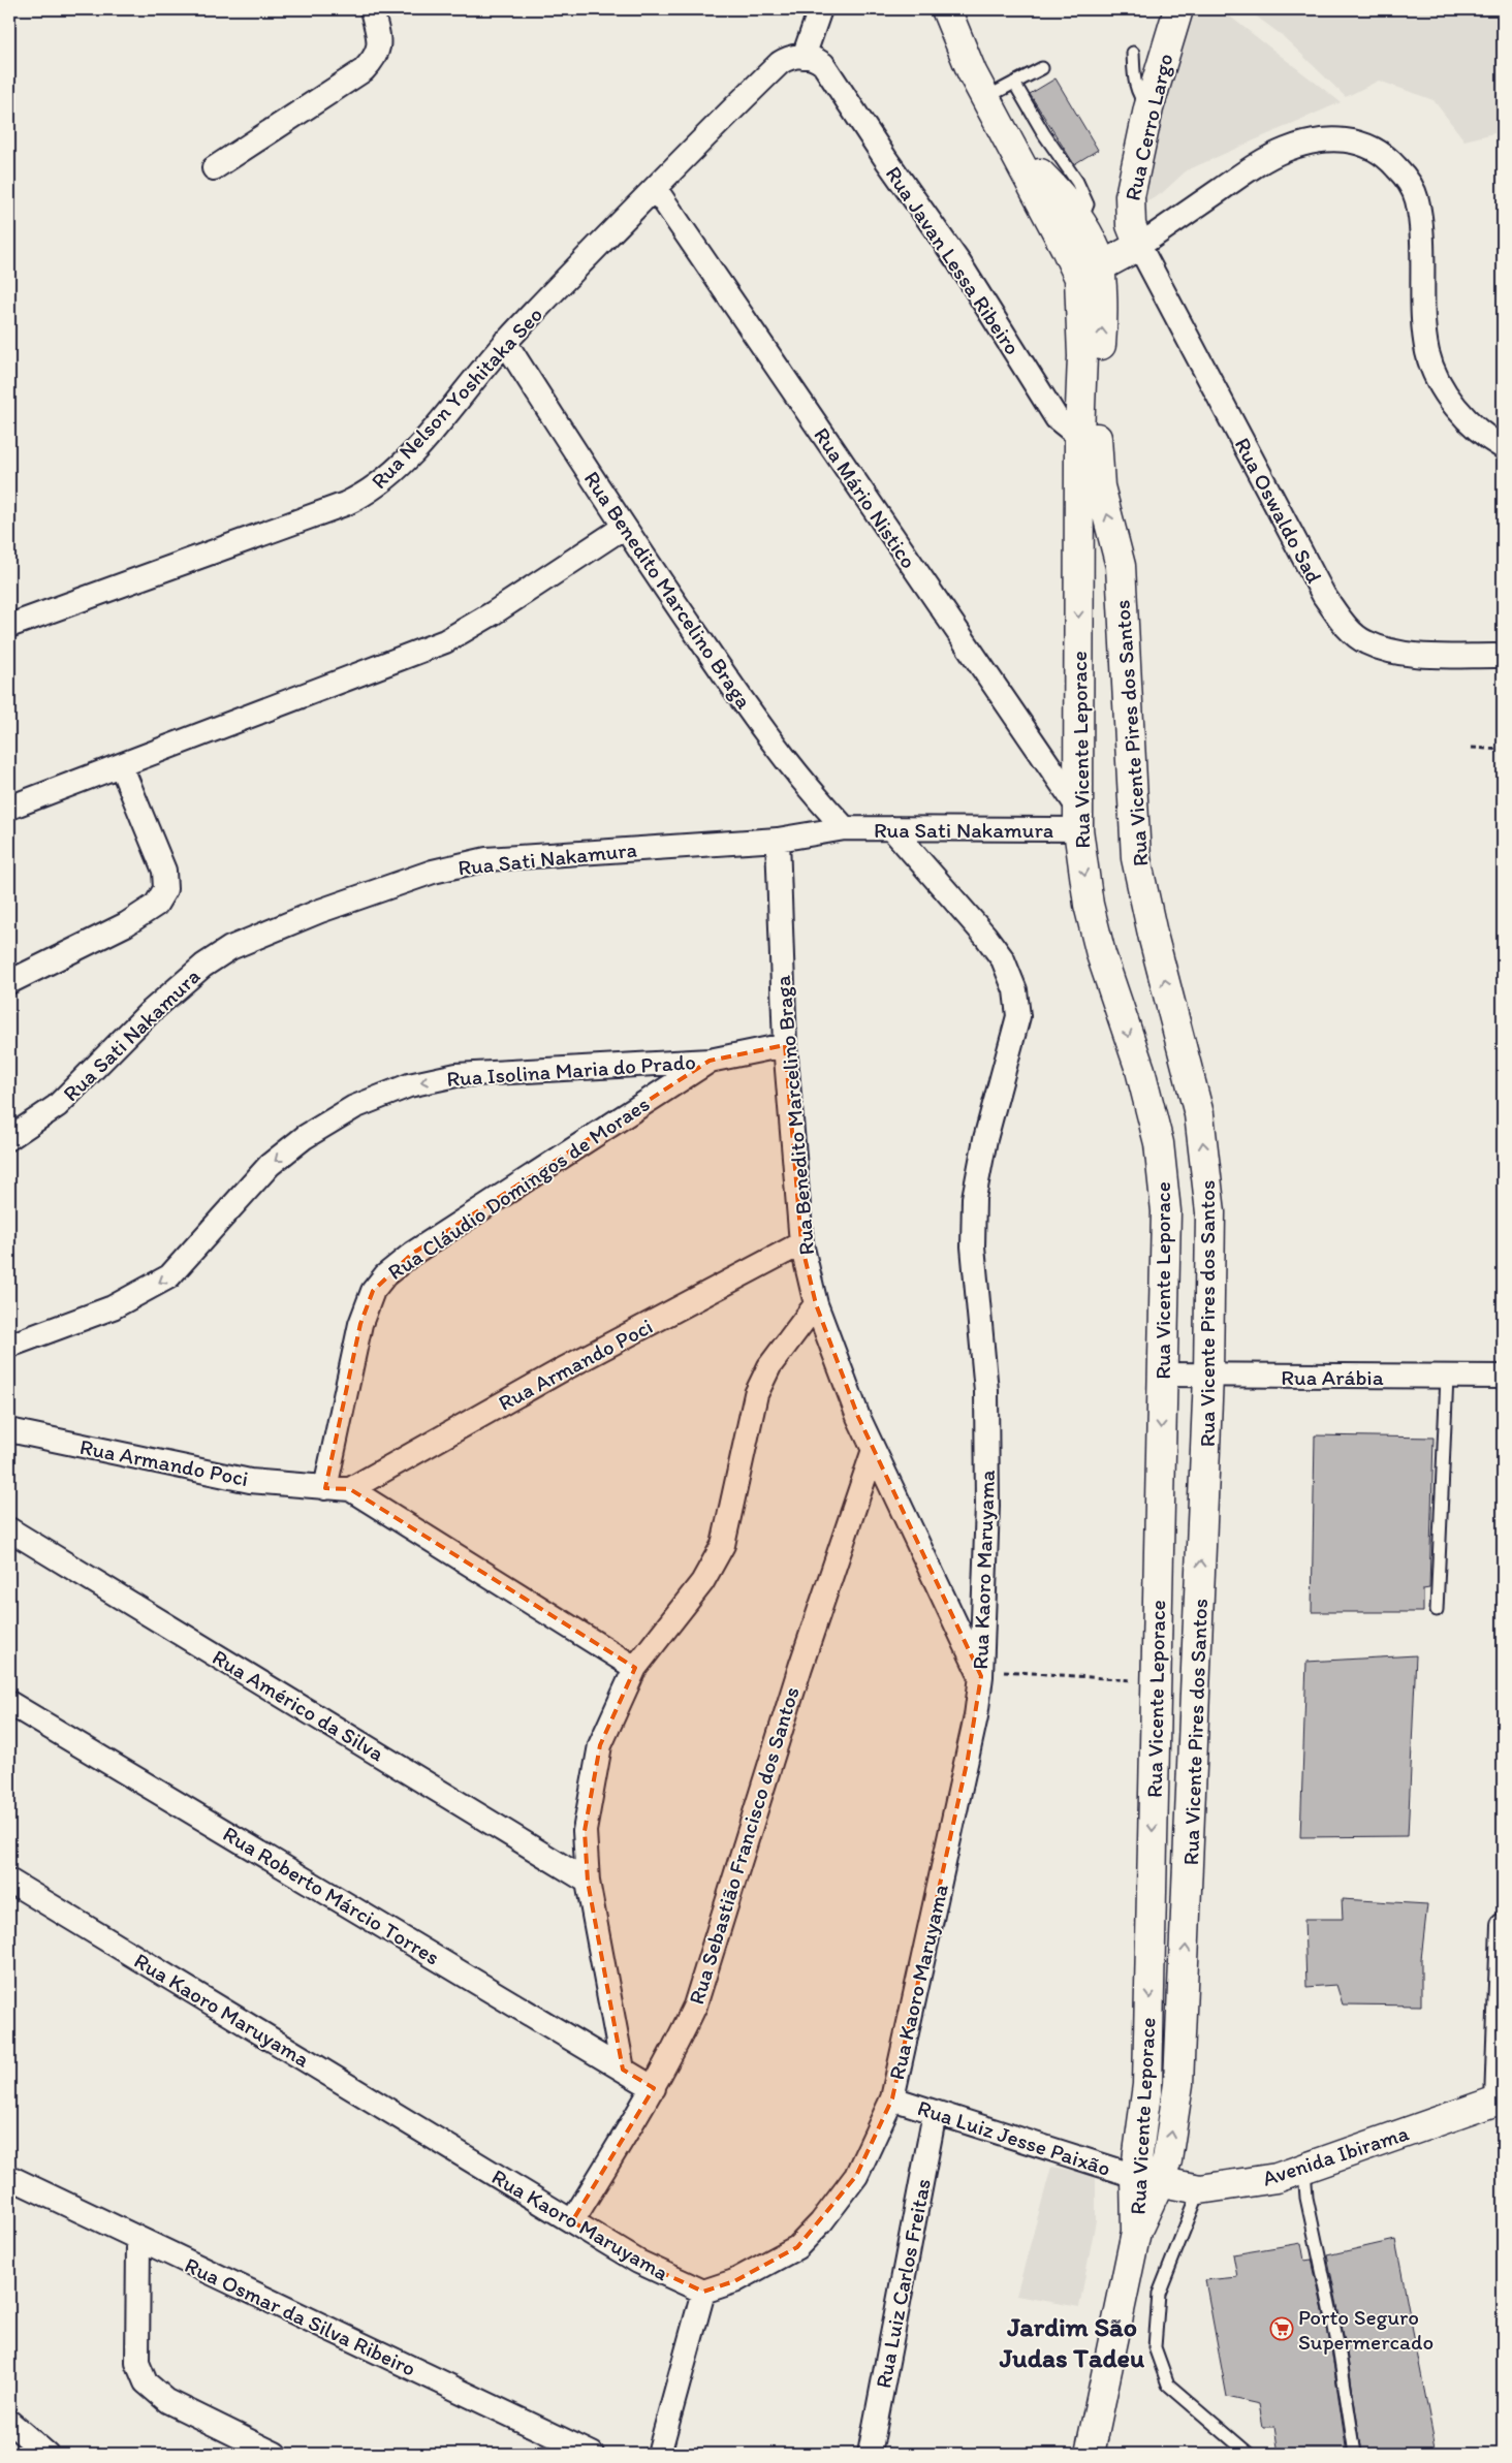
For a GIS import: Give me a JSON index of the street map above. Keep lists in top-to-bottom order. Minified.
{"streets":{"main road":["Rua Cerro Largo","Rua Vicente Pires dos Santos","Rua Vicente Leporace","Avenida Ibirama"],"street":["Rua Javan Lessa Ribeiro","Rua Nelson Yoshitaka Seo","Rua Mário Nistico","Rua Oswaldo Sad","Rua Benedito Marcelino Braga","Rua Sati Nakamura","Rua Isolina Maria do Prado","Rua Cláudio Domingos de Moraes","Rua Armando Poci","Rua Arábia","Rua Kaoro Maruyama","Rua Américo da Silva","Rua Sebastião Francisco dos Santos","Rua Roberto Márcio Torres","Rua Luiz Jesse Paixão","Rua Luiz Carlos Freitas","Rua Osmar da Silva Ribeiro"]},"crossings":[["Rua Cerro Largo","Rua Oswaldo Sad"],["Rua Javan Lessa Ribeiro","Rua Nelson Yoshitaka Seo"],["Rua Javan Lessa Ribeiro","Rua Vicente Pires dos Santos"],["Rua Javan Lessa Ribeiro","Rua Vicente Leporace"],["Rua Nelson Yoshitaka Seo","Rua Mário Nistico"],["Rua Nelson Yoshitaka Seo","Rua Benedito Marcelino Braga"],["Rua Mário Nistico","Rua Vicente Leporace"],["Rua Mário Nistico","Rua Sati Nakamura"],["Rua Benedito Marcelino Braga","Rua Sati Nakamura"],["Rua Benedito Marcelino Braga","Rua Isolina Maria do Prado"],["Rua Benedito Marcelino Braga","Rua Armando Poci"],["Rua Benedito Marcelino Braga","Rua Kaoro Maruyama"],["Rua Benedito Marcelino Braga","Rua Sebastião Francisco dos Santos"],["Rua Vicente Pires dos Santos","Rua Vicente Leporace"],["Rua Vicente Pires dos Santos","Rua Arábia"],["Rua Vicente Pires dos Santos","Rua Luiz Jesse Paixão"],["Rua Vicente Pires dos Santos","Avenida Ibirama"],["Rua Vicente Leporace","Rua Sati Nakamura"],["Rua Vicente Leporace","Rua Arábia"],["Rua Vicente Leporace","Rua Luiz Jesse Paixão"],["Rua Vicente Leporace","Avenida Ibirama"],["Rua Sati Nakamura","Rua Kaoro Maruyama"],["Rua Isolina Maria do Prado","Rua Cláudio Domingos de Moraes"],["Rua Cláudio Domingos de Moraes","Rua Armando Poci"],["Rua Kaoro Maruyama","Rua Sebastião Francisco dos Santos"],["Rua Kaoro Maruyama","Rua Luiz Jesse Paixão"],["Rua Sebastião Francisco dos Santos","Rua Roberto Márcio Torres"],["Rua Luiz Jesse Paixão","Avenida Ibirama"],["Rua Luiz Jesse Paixão","Rua Luiz Carlos Freitas"]],"one_way":["Rua Vicente Pires dos Santos","Rua Vicente Leporace","Rua Isolina Maria do Prado"],"districts":["Jardim São Judas Tadeu"],"places":{"supermarket":["Porto Seguro Supermercado"]}}
